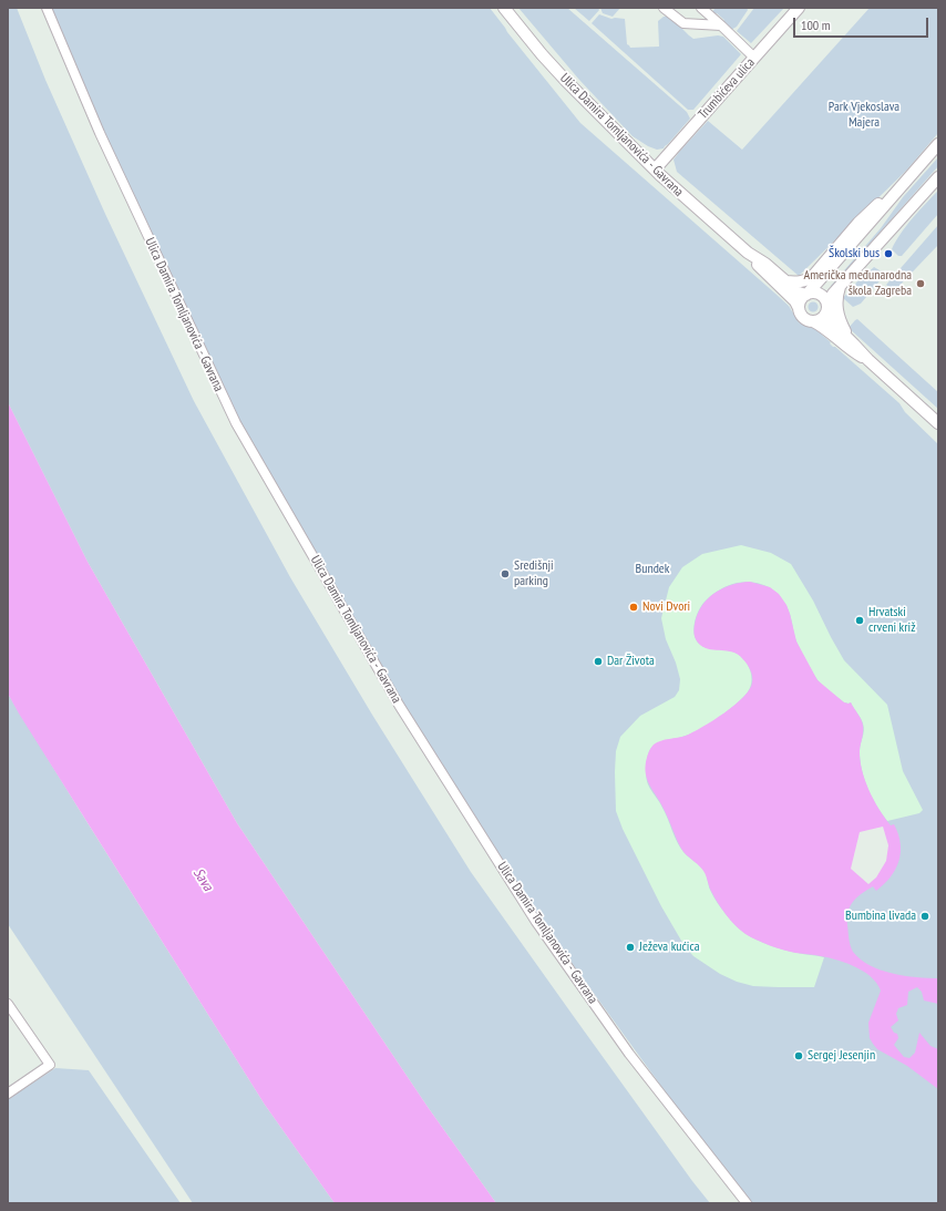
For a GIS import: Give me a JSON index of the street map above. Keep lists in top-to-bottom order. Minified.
{"streets":{"street":["Trumbićeva ulica","Ulica Damira Tomljanovića - Gavrana"]},"crossings":[["Trumbićeva ulica","Ulica Damira Tomljanovića - Gavrana"]],"water":["Sava"],"parks":["Park Vjekoslava Majera","Bundek"],"places":["Školski bus","Američka međunarodna škola Zagreba","Središnji parking","Novi Dvori","Hrvatski crveni križ","Dar Života","Bumbina livada","Ježeva kućica","Sergej Jesenjin"],"scale_bar":"100 m"}
